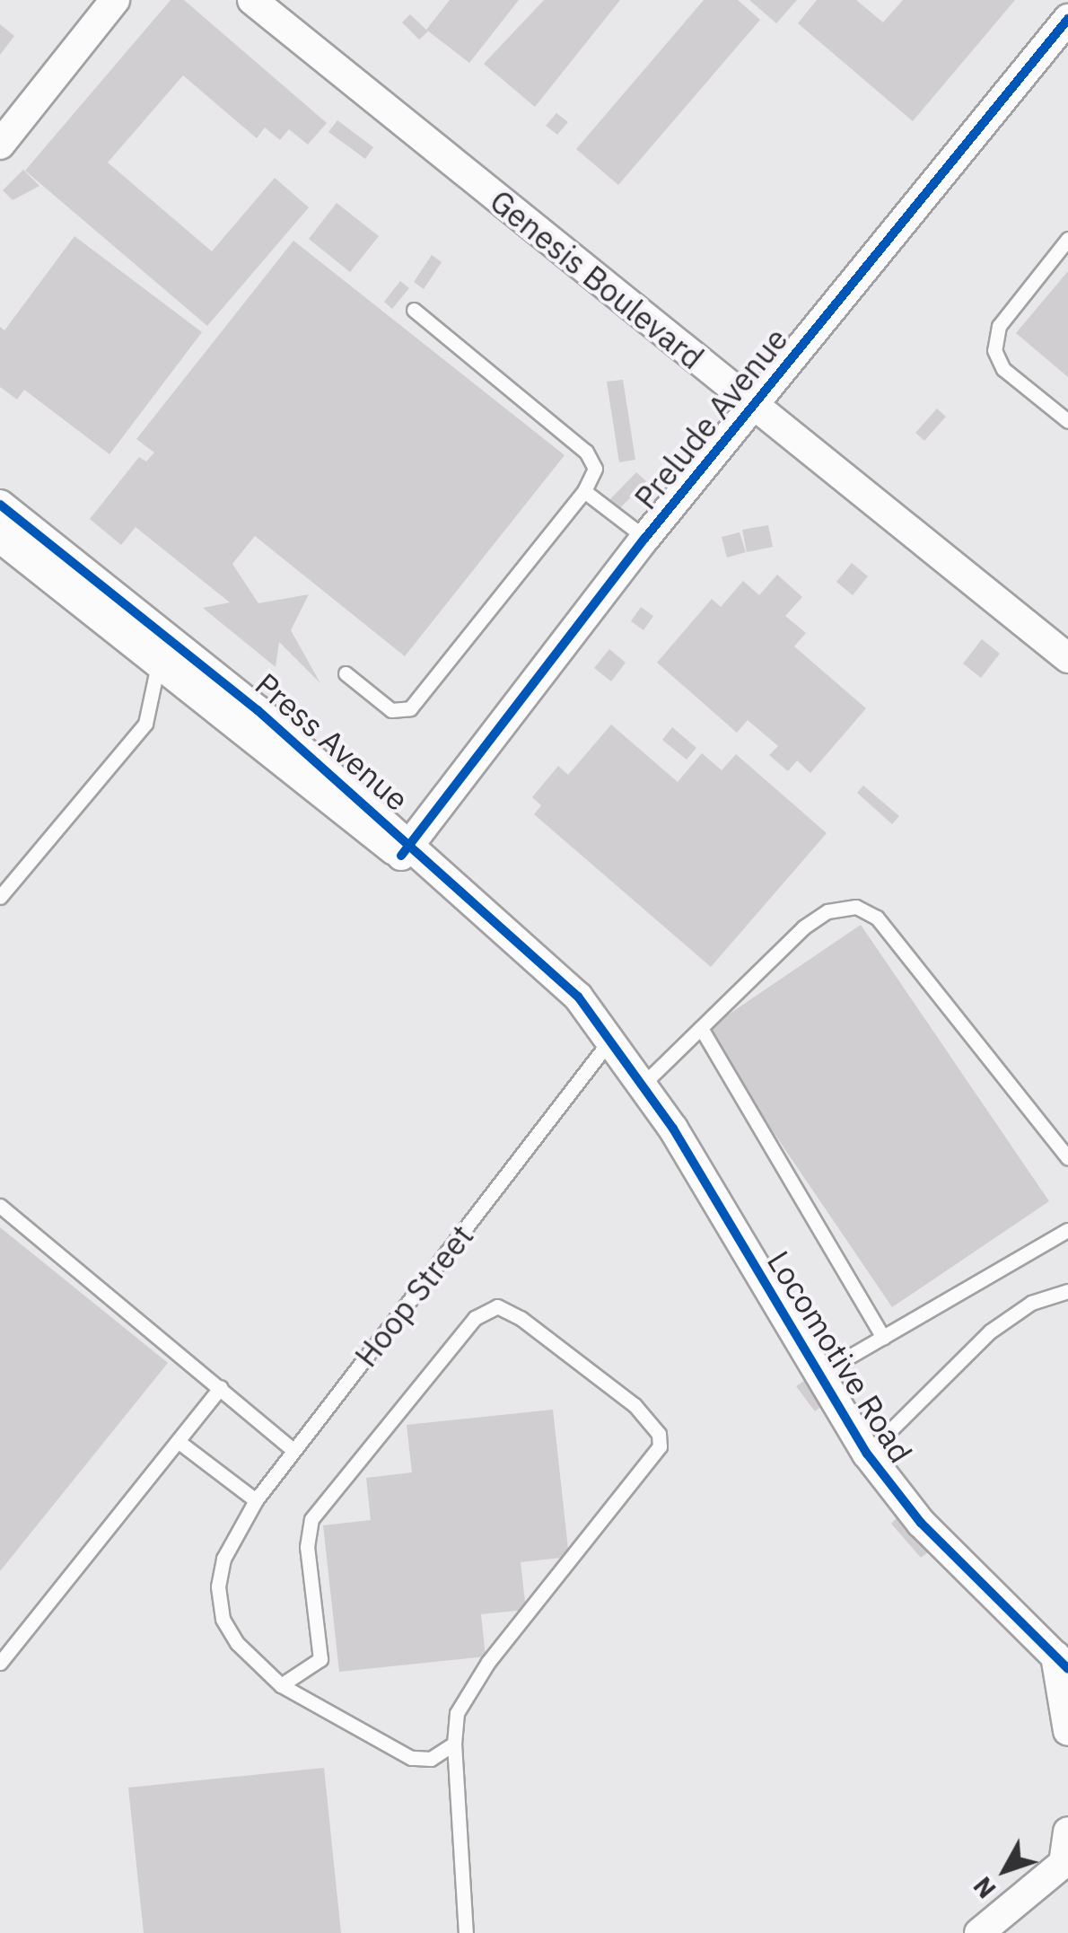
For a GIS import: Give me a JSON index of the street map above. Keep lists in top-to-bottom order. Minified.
{"streets":{"street":["Genesis Boulevard","Prelude Avenue","Press Avenue","Locomotive Road"],"lane":["Hoop Street"]},"crossings":[["Genesis Boulevard","Prelude Avenue"],["Prelude Avenue","Press Avenue"],["Press Avenue","Hoop Street"],["Press Avenue","Locomotive Road"],["Hoop Street","Locomotive Road"]],"north":"bottom left"}
